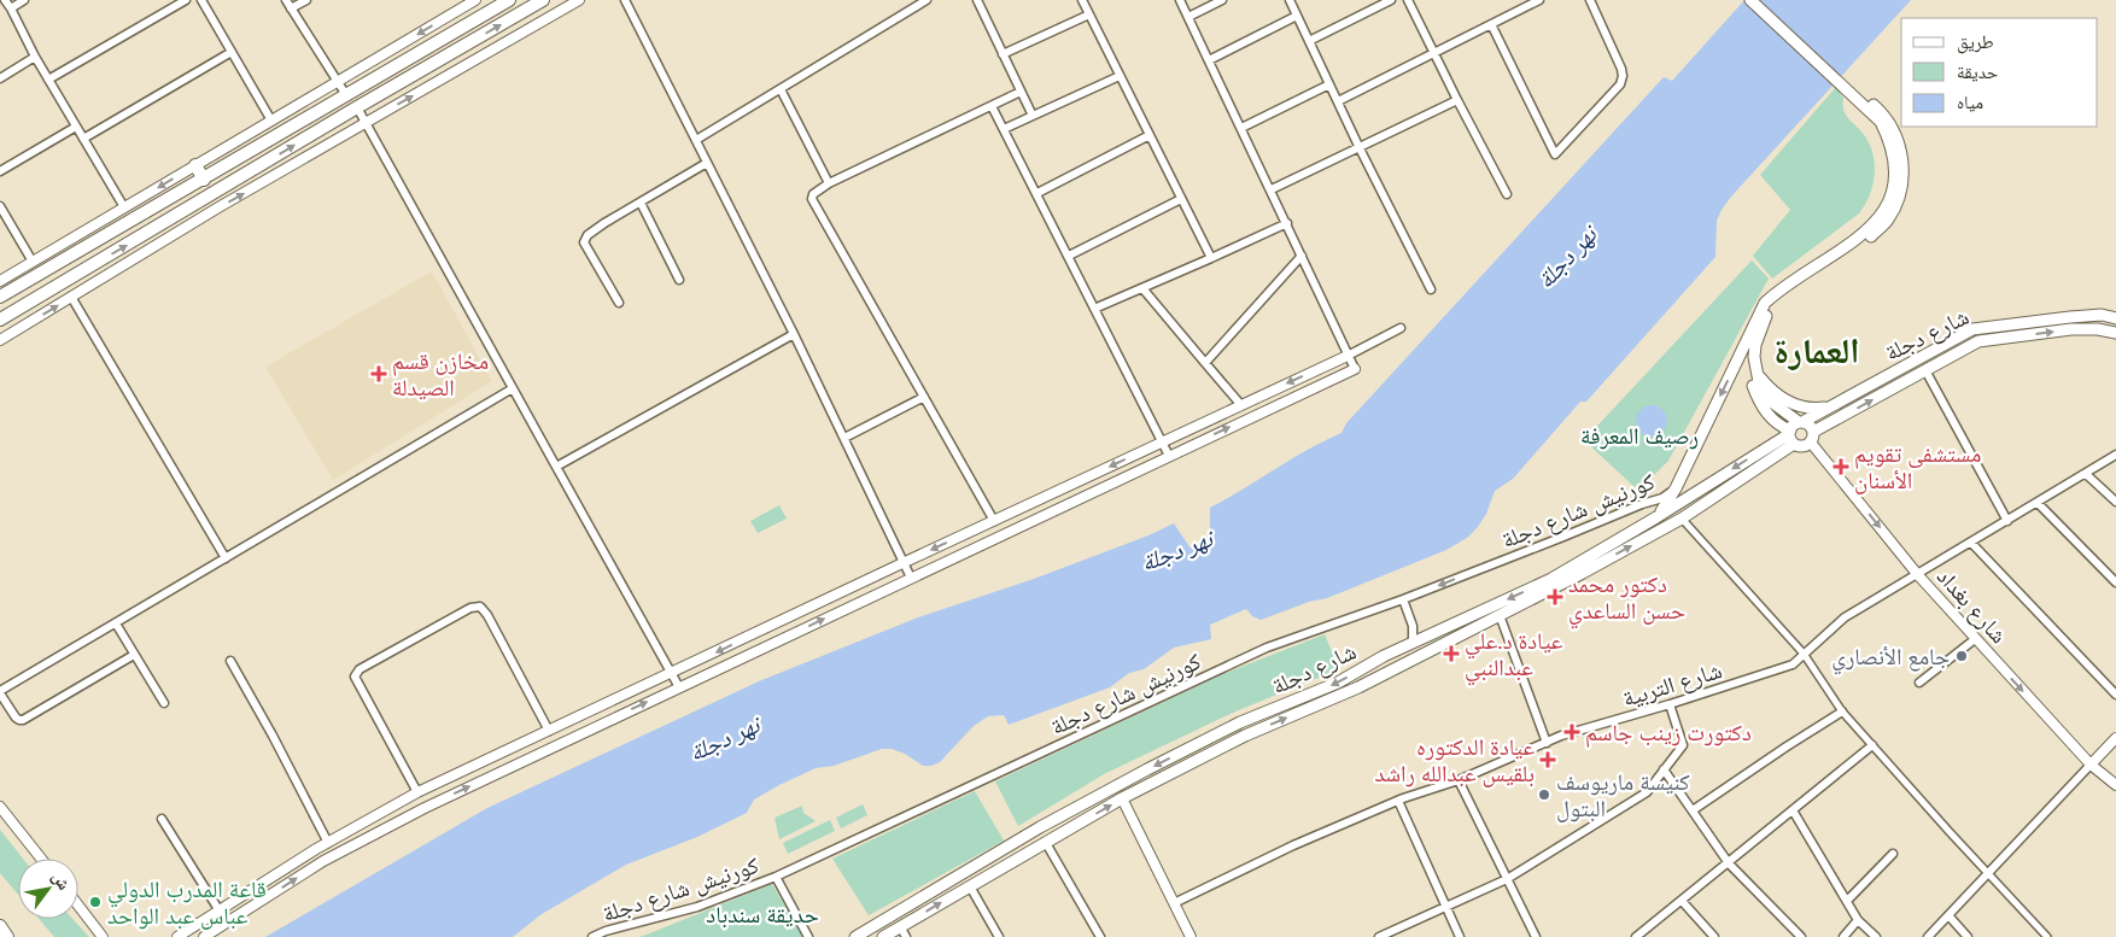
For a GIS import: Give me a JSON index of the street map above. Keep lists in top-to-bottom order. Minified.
{"streets":{"main road":["شارع دجلة"],"street":["كورنيش شارع دجلة","شارع بغداد","شارع التربية"]},"crossings":[["شارع دجلة","شارع بغداد"],["شارع بغداد","شارع التربية"]],"districts":["العمارة"],"water":["نهر دجلة"],"parks":["رصيف المعرفة","حديقة سندباد"],"places":{"health":["مخازن قسم الصيدلة","مستشفى تقويم الأسنان","دكتور محمد حسن الساعدي","عيادة د.علي عبدالنبي","دكتورت زينب جاسم","عيادة الدكتوره بلقيس عبدالله راشد"],"other":["جامع الأنصاري","كنيسة ماريوسف البتول","قاعة المدرب الدولي عباس عبد الواحد"]},"legend":["طريق","حديقة","مياه"],"north":"top right"}
